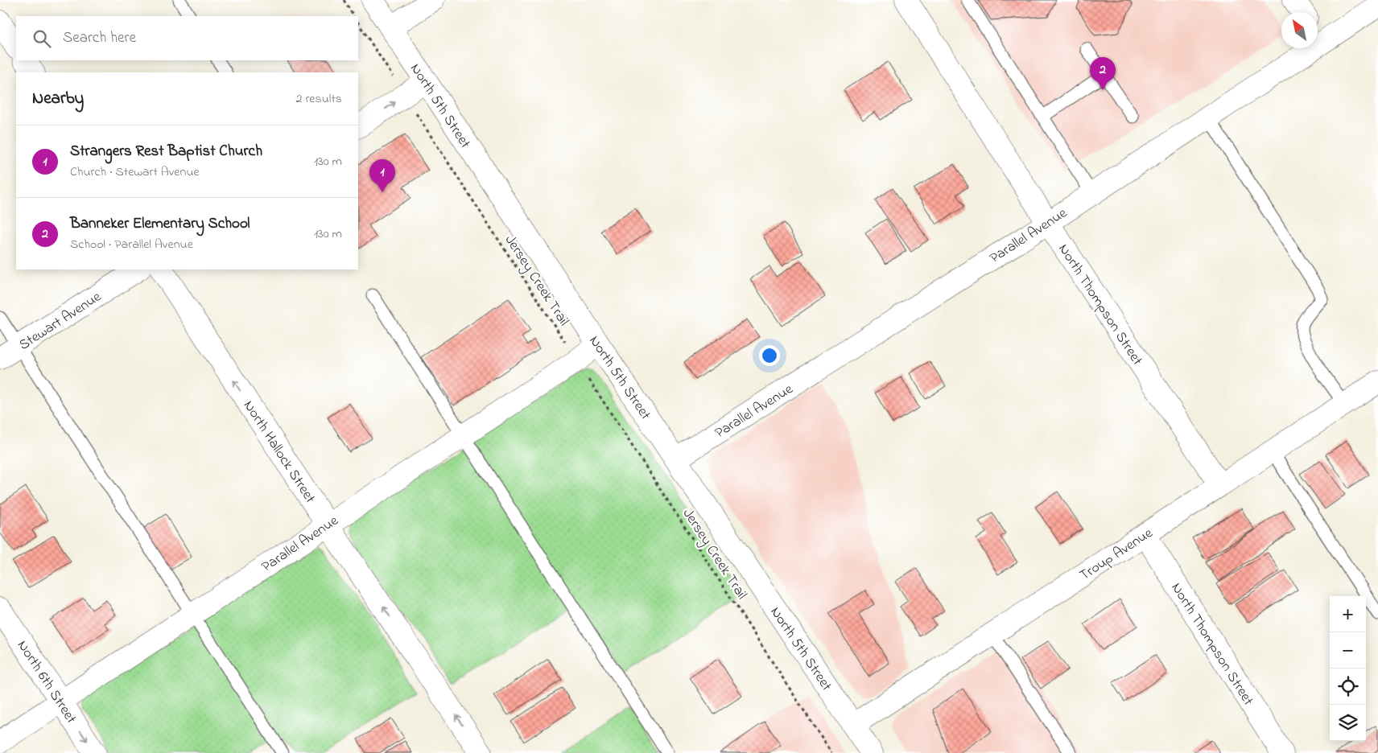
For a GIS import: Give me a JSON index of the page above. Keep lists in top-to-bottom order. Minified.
{"streets":{"street":["North 5th Street","Parallel Avenue","North Thompson Street","Stewart Avenue","North Hallock Street","Troup Avenue","North 6th Street"],"path":["Jersey Creek Trail"]},"crossings":[["North 5th Street","Parallel Avenue"],["North 5th Street","Troup Avenue"],["Parallel Avenue","Jersey Creek Trail"],["Parallel Avenue","North Thompson Street"],["Parallel Avenue","North Hallock Street"],["Parallel Avenue","North 6th Street"],["North Thompson Street","Troup Avenue"]],"one_way":["North Hallock Street","North 6th Street"],"north":"top left","page":{"search":"Search here","pins":["2","1"],"heading":["Nearby","2 results"],"list":[{"mark":"1","name":"Strangers Rest Baptist Church","note":"Church · Stewart Avenue","value":"130 m"},{"mark":"2","name":"Banneker Elementary School","note":"School · Parallel Avenue","value":"130 m"}],"map_buttons":["+","−"]}}
